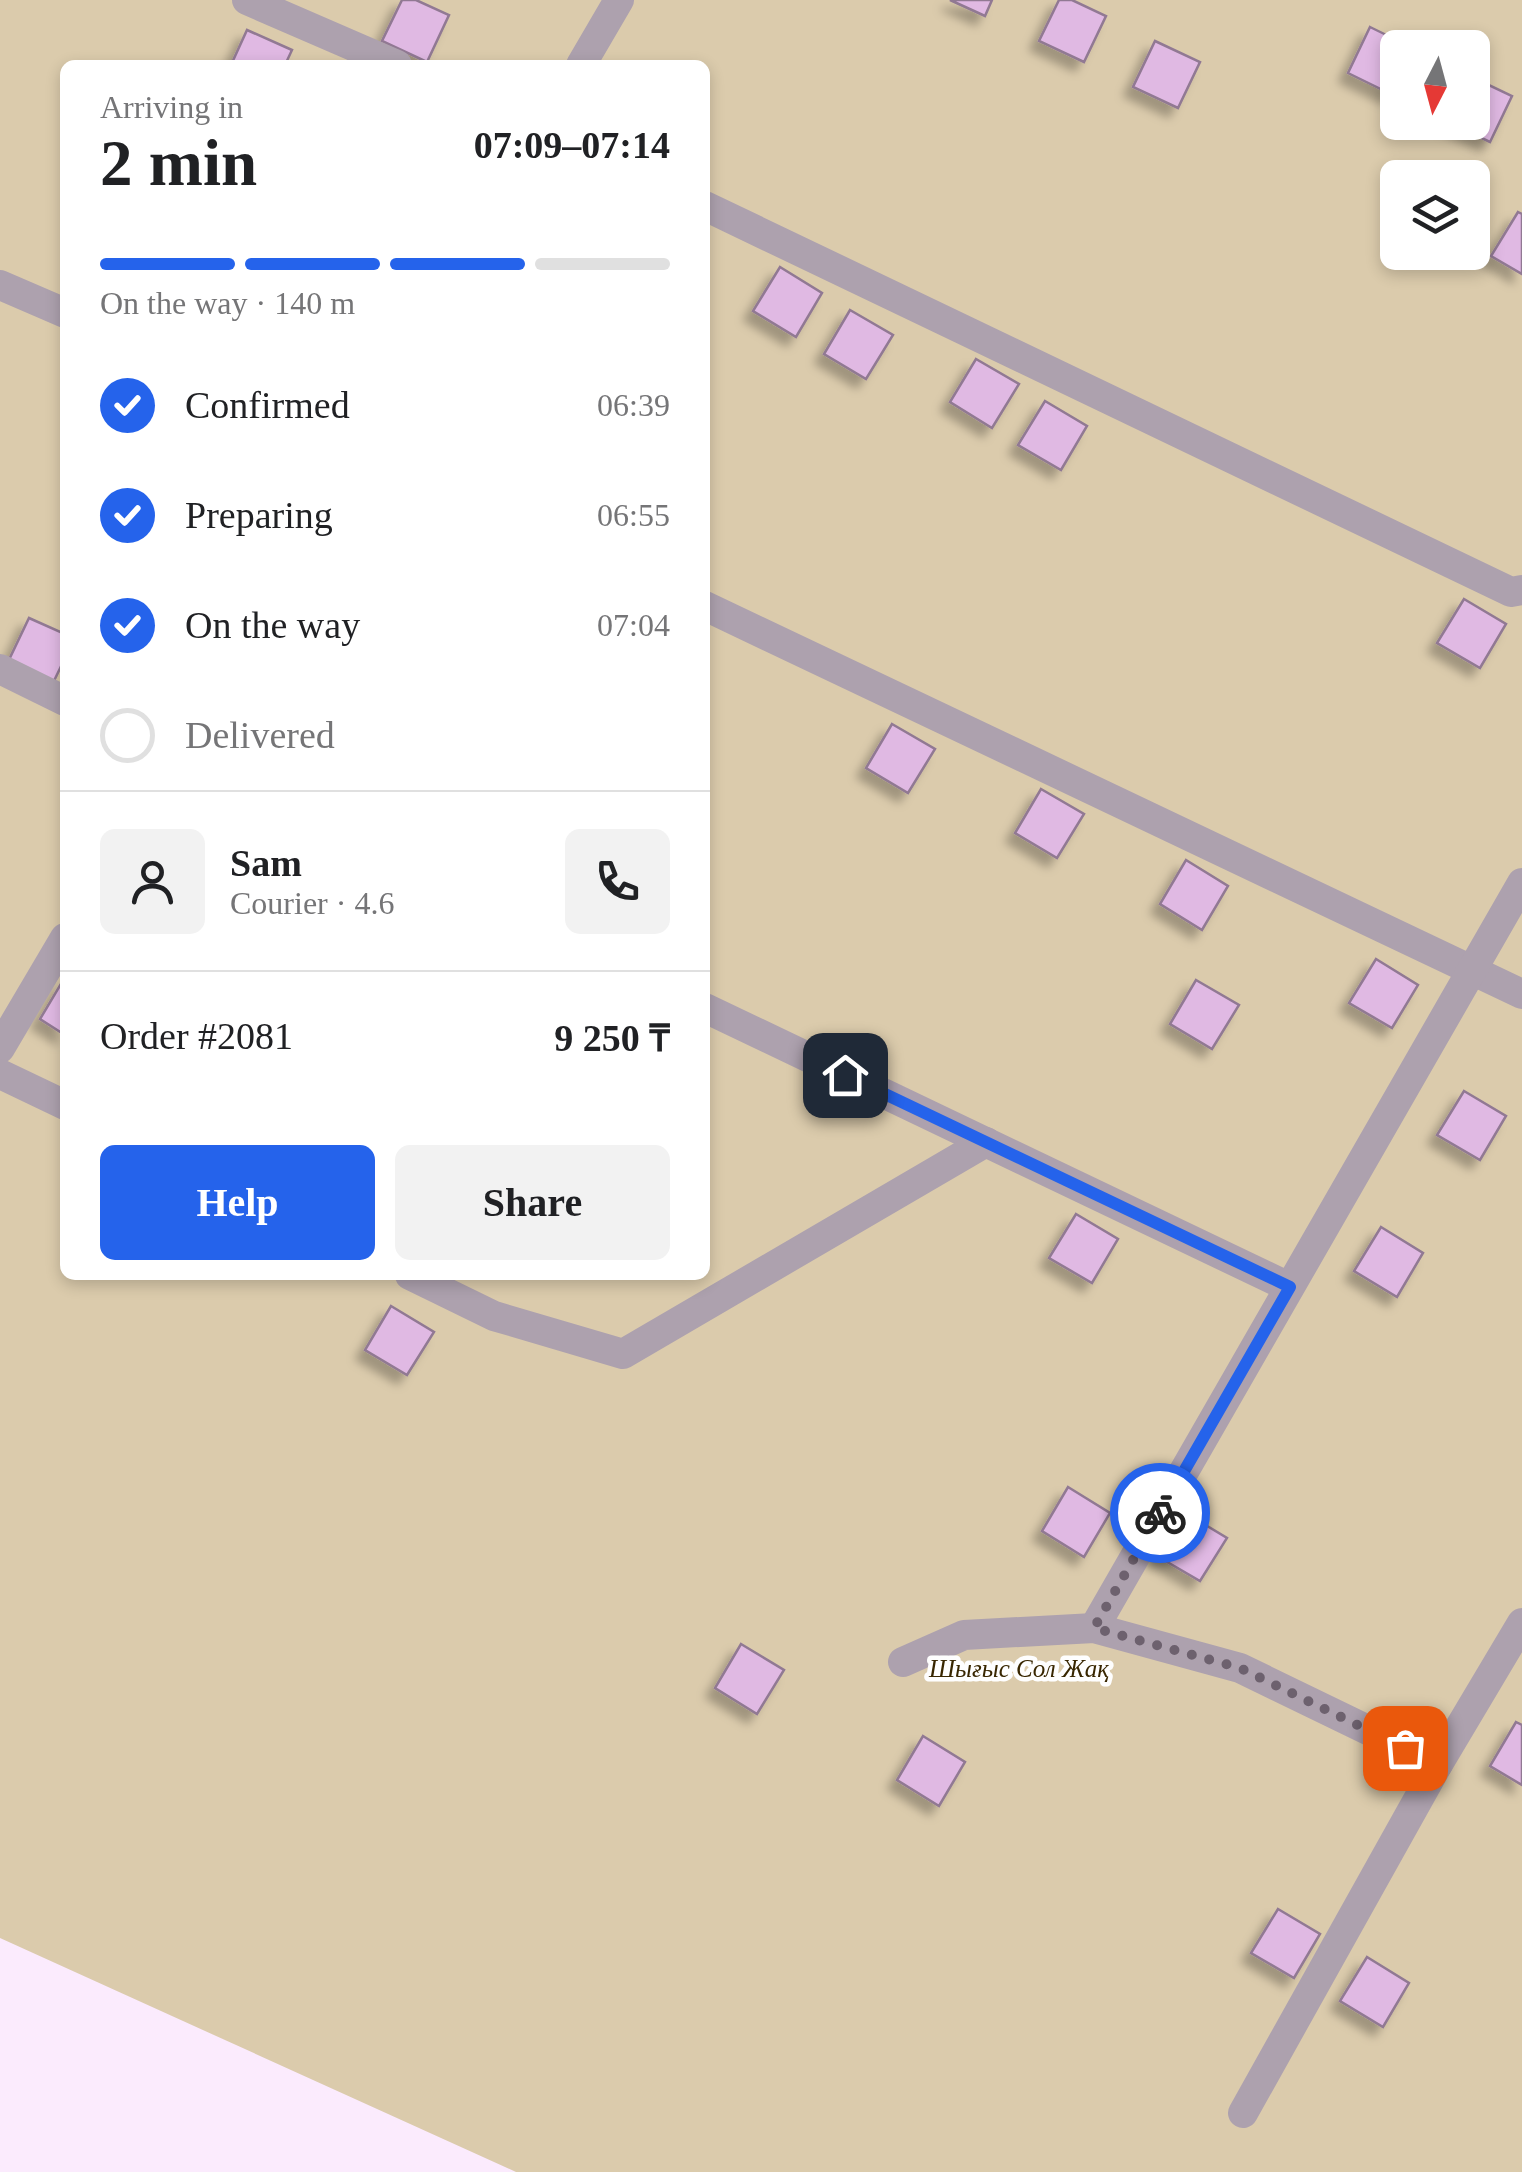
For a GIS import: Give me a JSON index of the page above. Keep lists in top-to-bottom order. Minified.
{"parks":["Шығыс Сол Жақ"],"north":"bottom","page":{"heading":["2 min","Arriving in","07:09–07:14"],"panel":["Sam","Courier · 4.6","Order #2081","9 250 ₸"],"bar":"On the way · 140 m","list":[["Confirmed","06:39"],["Preparing","06:55"],["On the way","07:04"],"Delivered"],"buttons":["Help","Share"]}}
